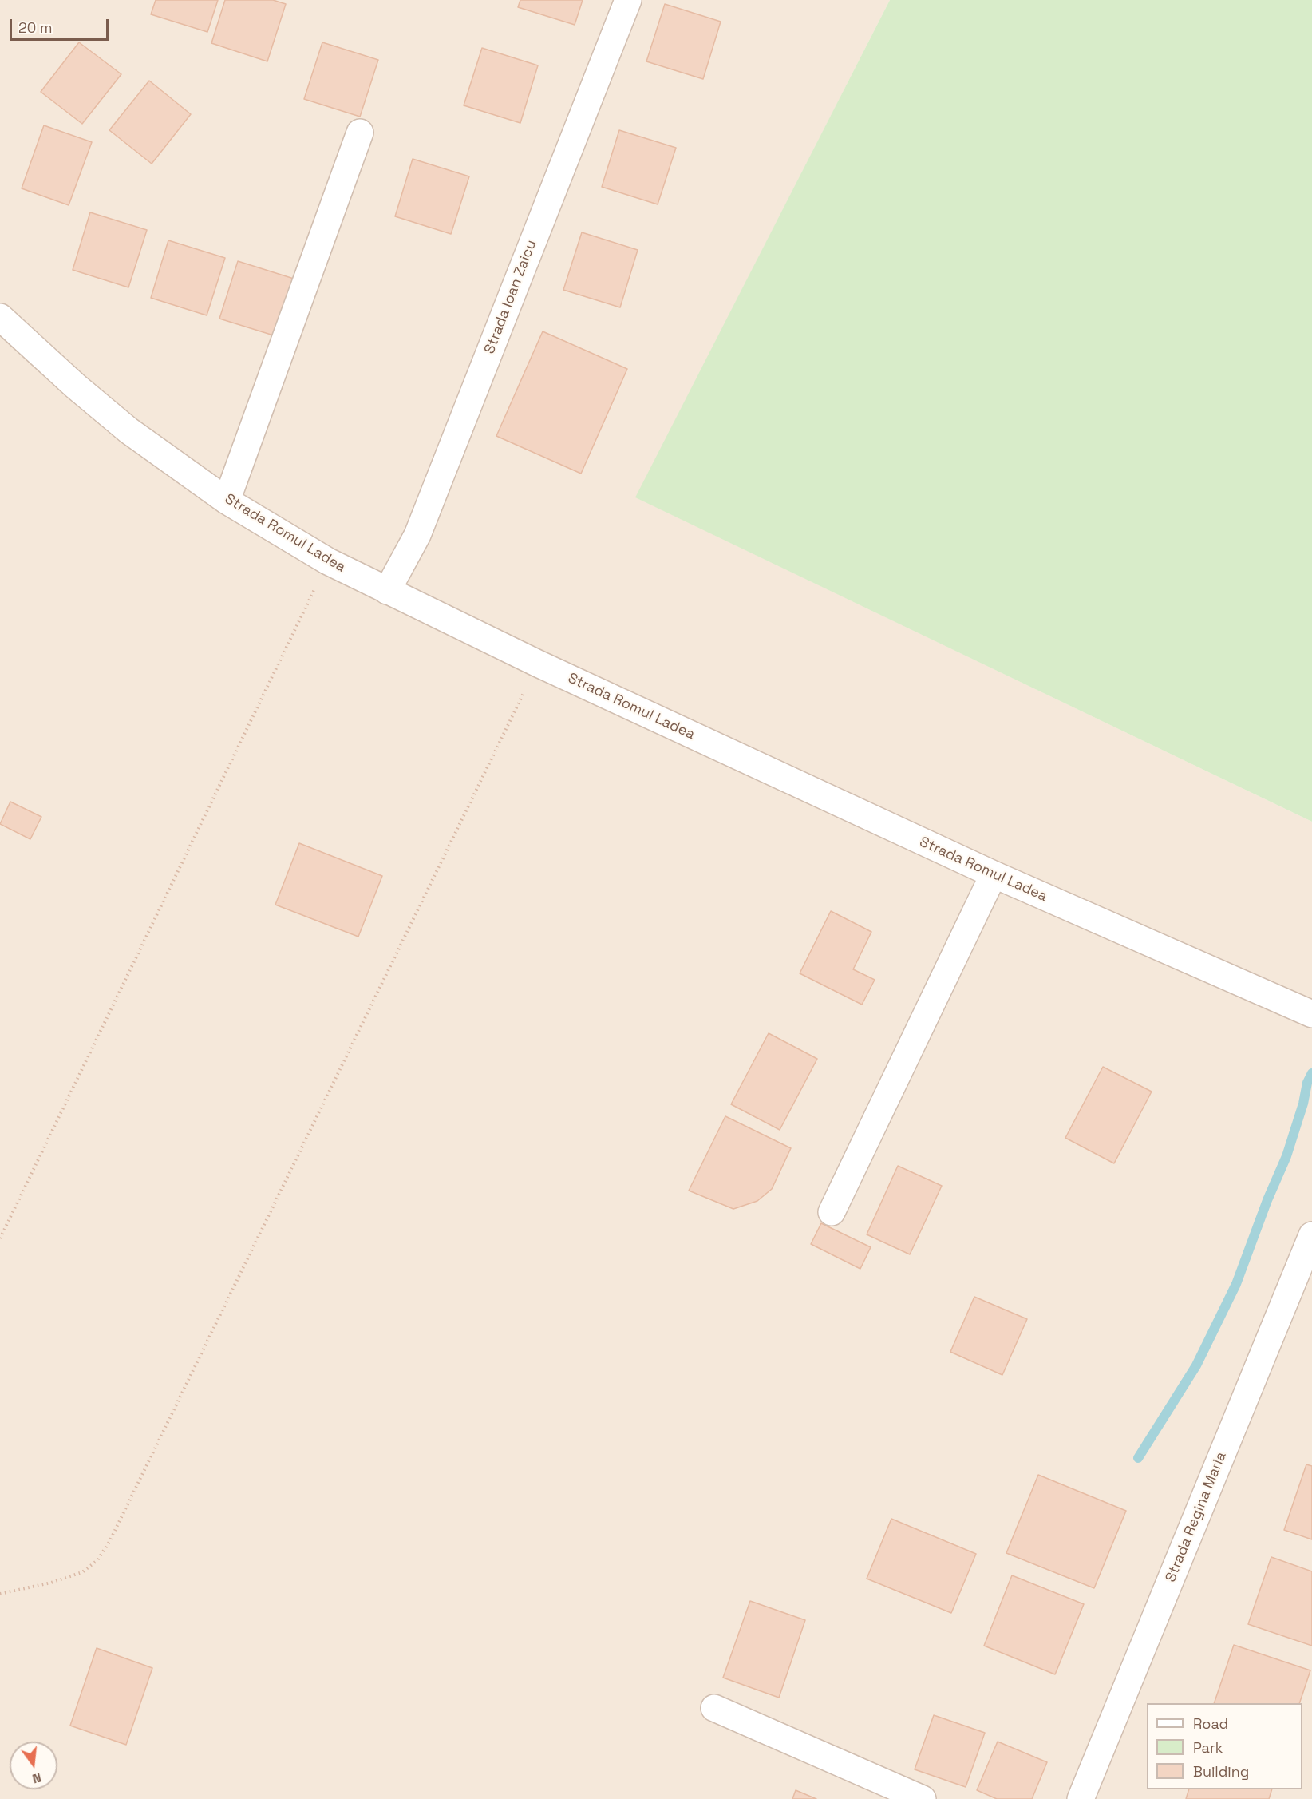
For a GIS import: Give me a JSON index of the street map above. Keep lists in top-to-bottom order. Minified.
{"streets":{"street":["Strada Ioan Zaicu","Strada Romul Ladea","Strada Regina Maria"]},"crossings":[["Strada Ioan Zaicu","Strada Romul Ladea"]],"legend":["Road","Park","Building"],"scale_bar":"20 m","north":"bottom"}
